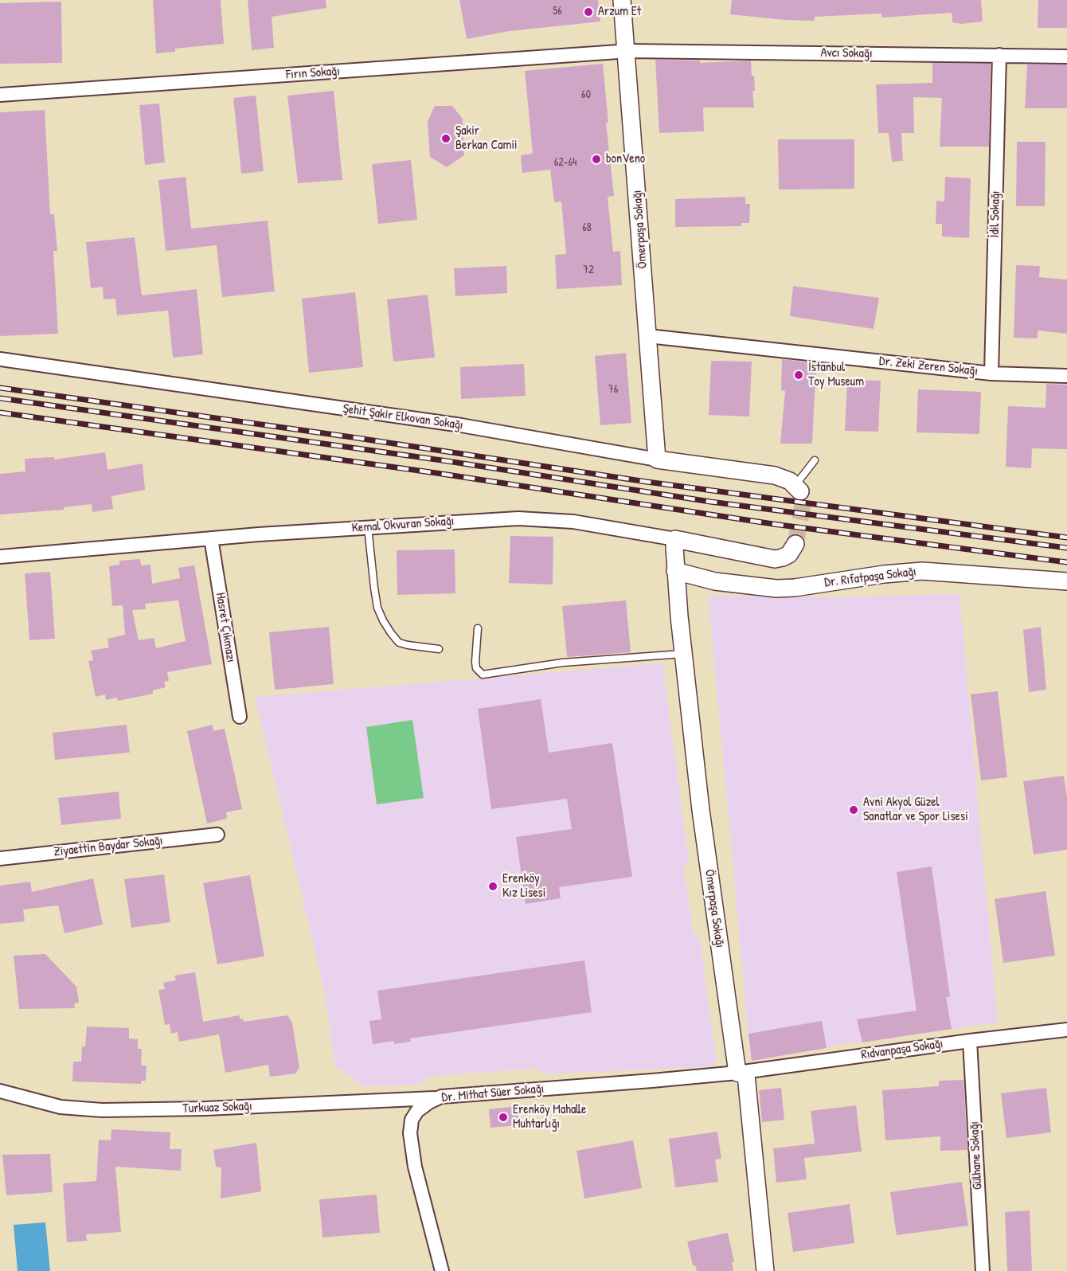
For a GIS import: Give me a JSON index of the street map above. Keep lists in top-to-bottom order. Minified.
{"streets":{"street":["Avcı Sokağı","Fırın Sokağı","İdil Sokağı","Ömerpaşa Sokağı","Dr. Zeki Zeren Sokağı","Şehit Şakir Elkovan Sokağı","Kemal Okvuran Sokağı","Dr. Rıfatpaşa Sokağı","Hasret Çıkmazı","Ziyaettin Baydar Sokağı","Rıdvanpaşa Sokağı","Dr. Mithat Süer Sokağı","Turkuaz Sokağı","Gülhane Sokağı"]},"crossings":[["Avcı Sokağı","Fırın Sokağı"],["Avcı Sokağı","İdil Sokağı"],["Avcı Sokağı","Ömerpaşa Sokağı"],["Fırın Sokağı","Ömerpaşa Sokağı"],["İdil Sokağı","Dr. Zeki Zeren Sokağı"],["Ömerpaşa Sokağı","Dr. Zeki Zeren Sokağı"],["Ömerpaşa Sokağı","Şehit Şakir Elkovan Sokağı"],["Ömerpaşa Sokağı","Kemal Okvuran Sokağı"],["Ömerpaşa Sokağı","Dr. Rıfatpaşa Sokağı"],["Ömerpaşa Sokağı","Rıdvanpaşa Sokağı"],["Ömerpaşa Sokağı","Dr. Mithat Süer Sokağı"],["Kemal Okvuran Sokağı","Hasret Çıkmazı"],["Rıdvanpaşa Sokağı","Dr. Mithat Süer Sokağı"],["Rıdvanpaşa Sokağı","Gülhane Sokağı"],["Dr. Mithat Süer Sokağı","Turkuaz Sokağı"]],"places":["Arzum Et","Şakir Berkan Camii","bonVeno","İstanbul Toy Museum","Avni Akyol Güzel Sanatlar ve Spor Lisesi","Erenköy Kız Lisesi","Erenköy Mahalle Muhtarlığı"],"house_numbers":["56","60","62-64","68","72","76"]}
